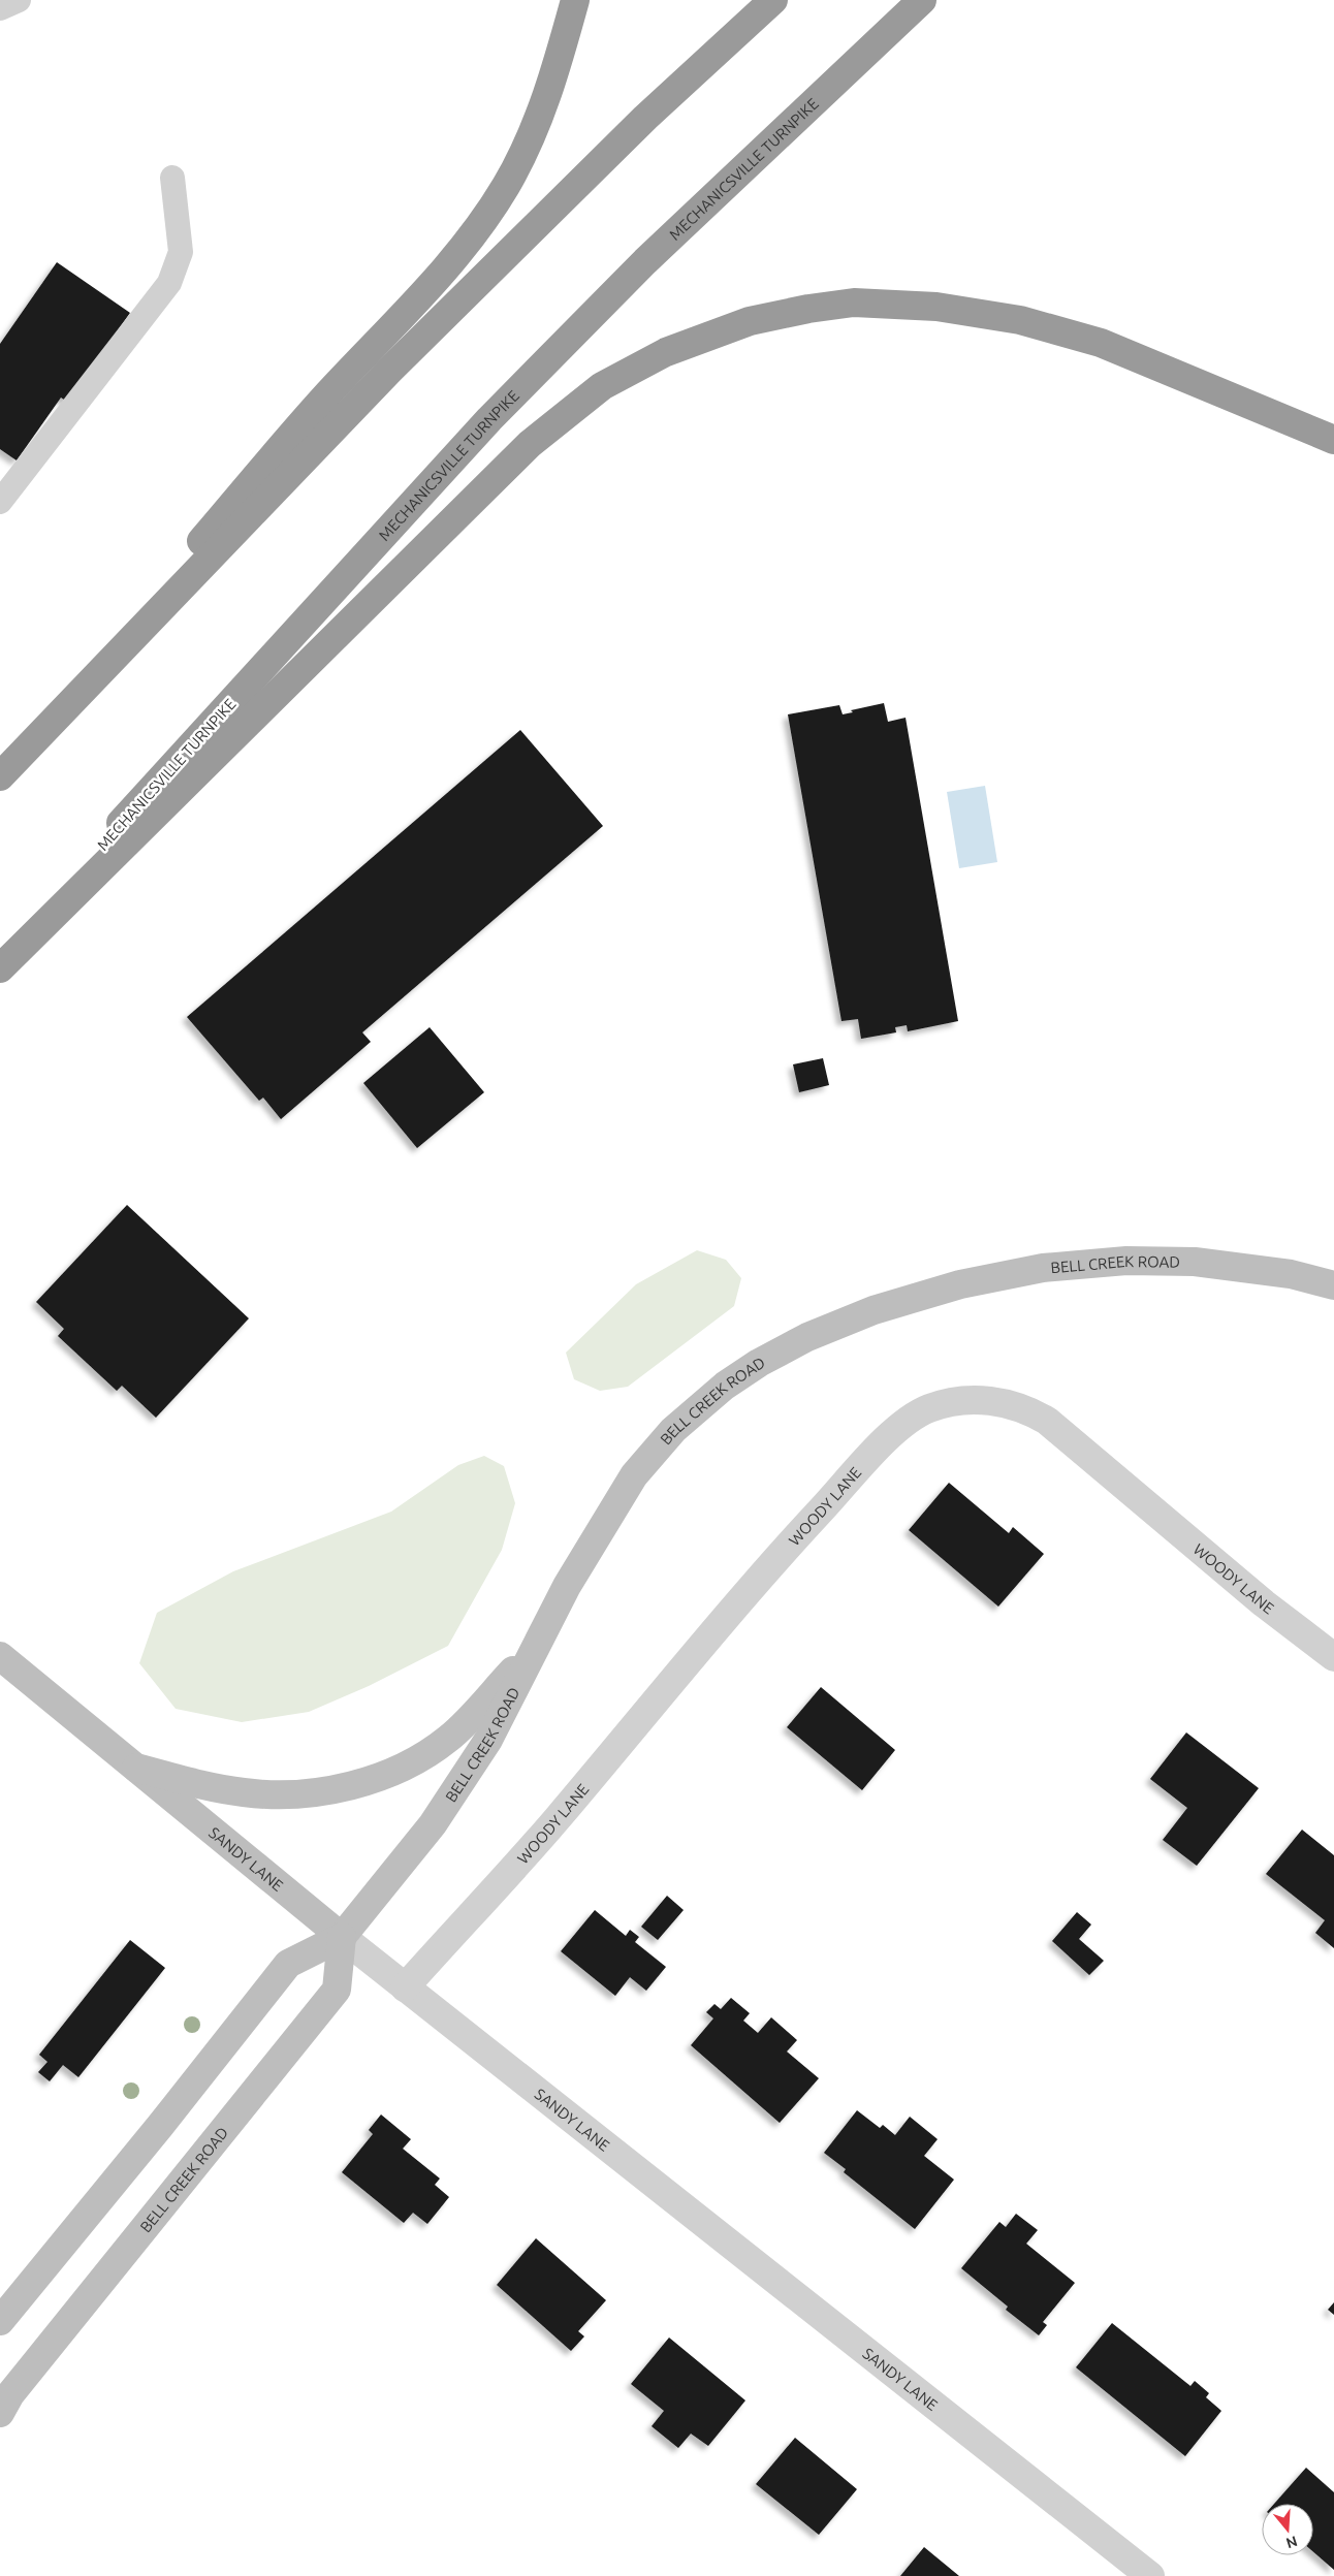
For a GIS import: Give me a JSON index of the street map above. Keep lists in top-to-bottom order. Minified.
{"streets":{"highway":["MECHANICSVILLE TURNPIKE"],"street":["BELL CREEK ROAD","WOODY LANE","SANDY LANE"]},"crossings":[["BELL CREEK ROAD","SANDY LANE"],["WOODY LANE","SANDY LANE"]],"north":"bottom"}
